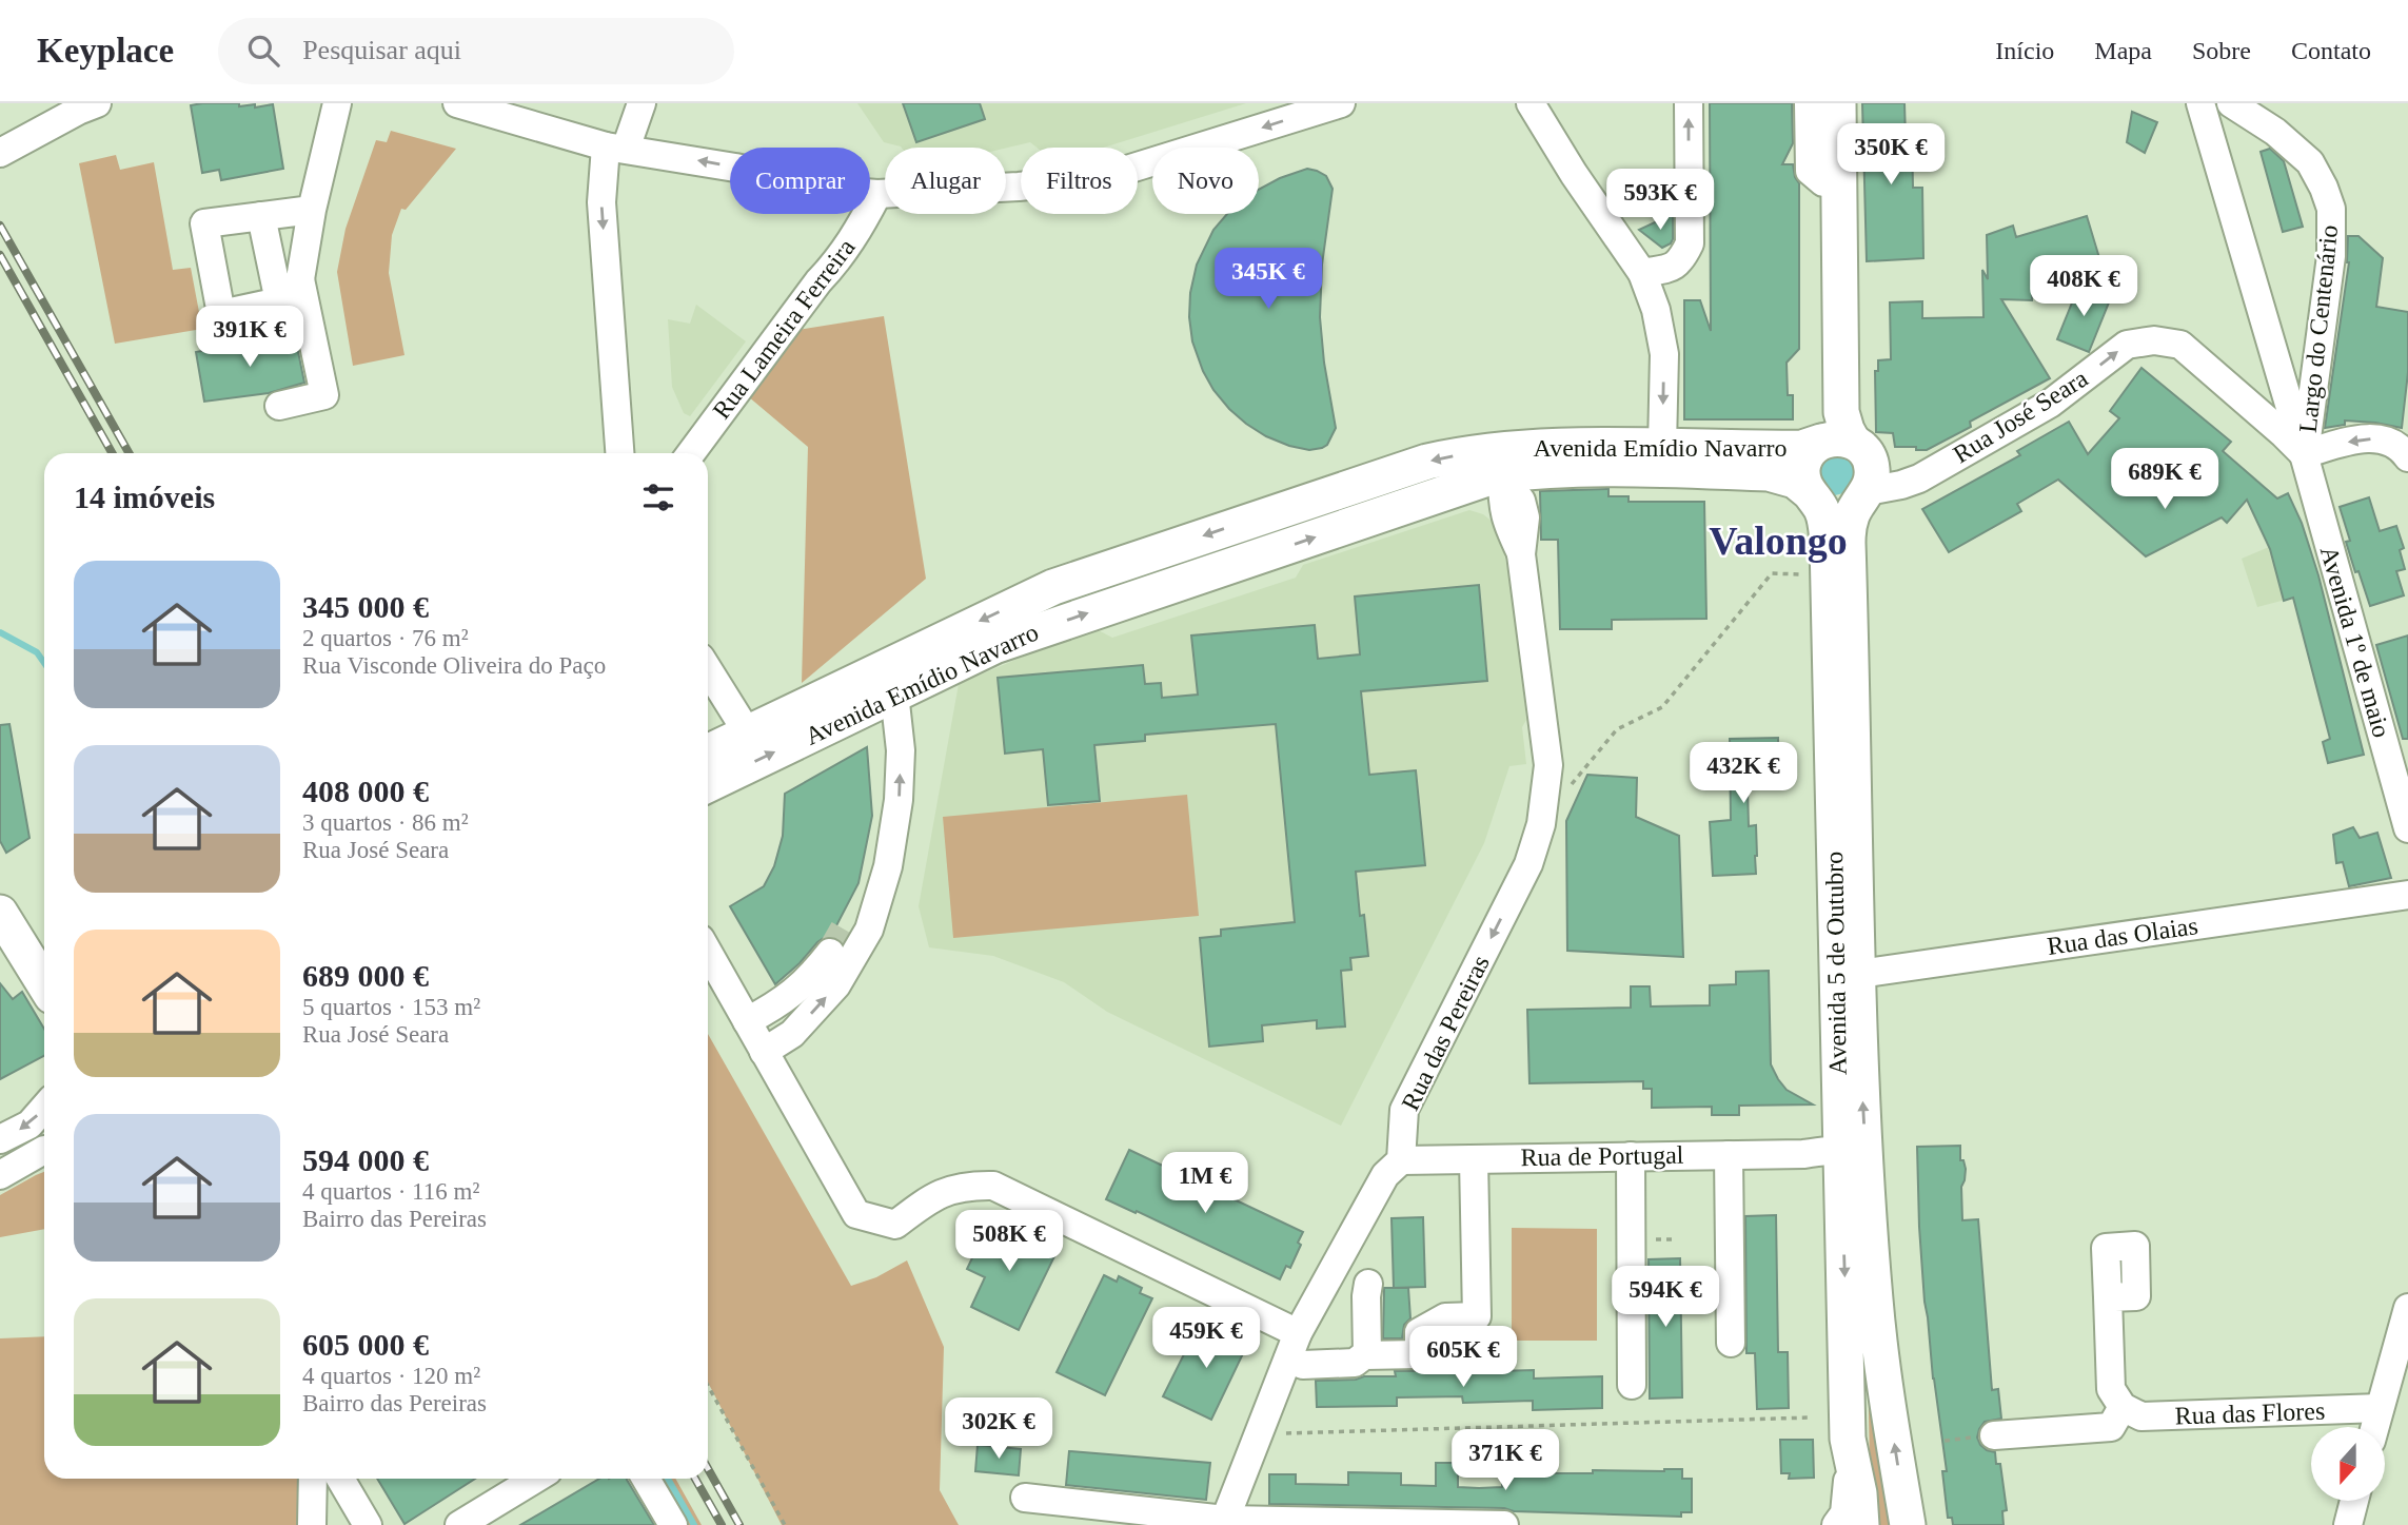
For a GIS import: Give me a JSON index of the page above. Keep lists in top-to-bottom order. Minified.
{"streets":{"main road":["Avenida Emídio Navarro","Avenida 5 de Outubro"],"street":["Rua Lameira Ferreira","Largo do Centenário","Rua José Seara","Avenida 1º de maio","Rua das Olaias","Rua das Pereiras","Rua de Portugal","Rua das Flores"]},"crossings":[["Largo do Centenário","Rua José Seara"],["Largo do Centenário","Avenida 1º de maio"],["Rua José Seara","Avenida Emídio Navarro"],["Rua José Seara","Avenida 1º de maio"],["Rua José Seara","Avenida 5 de Outubro"],["Avenida Emídio Navarro","Avenida 5 de Outubro"],["Avenida Emídio Navarro","Rua das Pereiras"],["Rua das Olaias","Avenida 5 de Outubro"],["Avenida 5 de Outubro","Rua de Portugal"],["Rua das Pereiras","Rua de Portugal"]],"one_way":["Rua José Seara","Rua das Pereiras"],"districts":["Valongo"],"north":"bottom","page":{"header":"Keyplace","search":"Pesquisar aqui","nav":["Início","Mapa","Sobre","Contato"],"price":["350K €","593K €","345K €","408K €","391K €","689K €","432K €","1M €","508K €","594K €","459K €","605K €","302K €","371K €"],"chip":["Comprar","Alugar","Filtros","Novo"],"heading":"14 imóveis","list":[{"name":"345 000 €","note":"2 quartos · 76 m² · Rua Visconde Oliveira do Paço"},{"name":"408 000 €","note":"3 quartos · 86 m² · Rua José Seara"},{"name":"689 000 €","note":"5 quartos · 153 m² · Rua José Seara"},{"name":"594 000 €","note":"4 quartos · 116 m² · Bairro das Pereiras"},{"name":"605 000 €","note":"4 quartos · 120 m² · Bairro das Pereiras"}]}}
